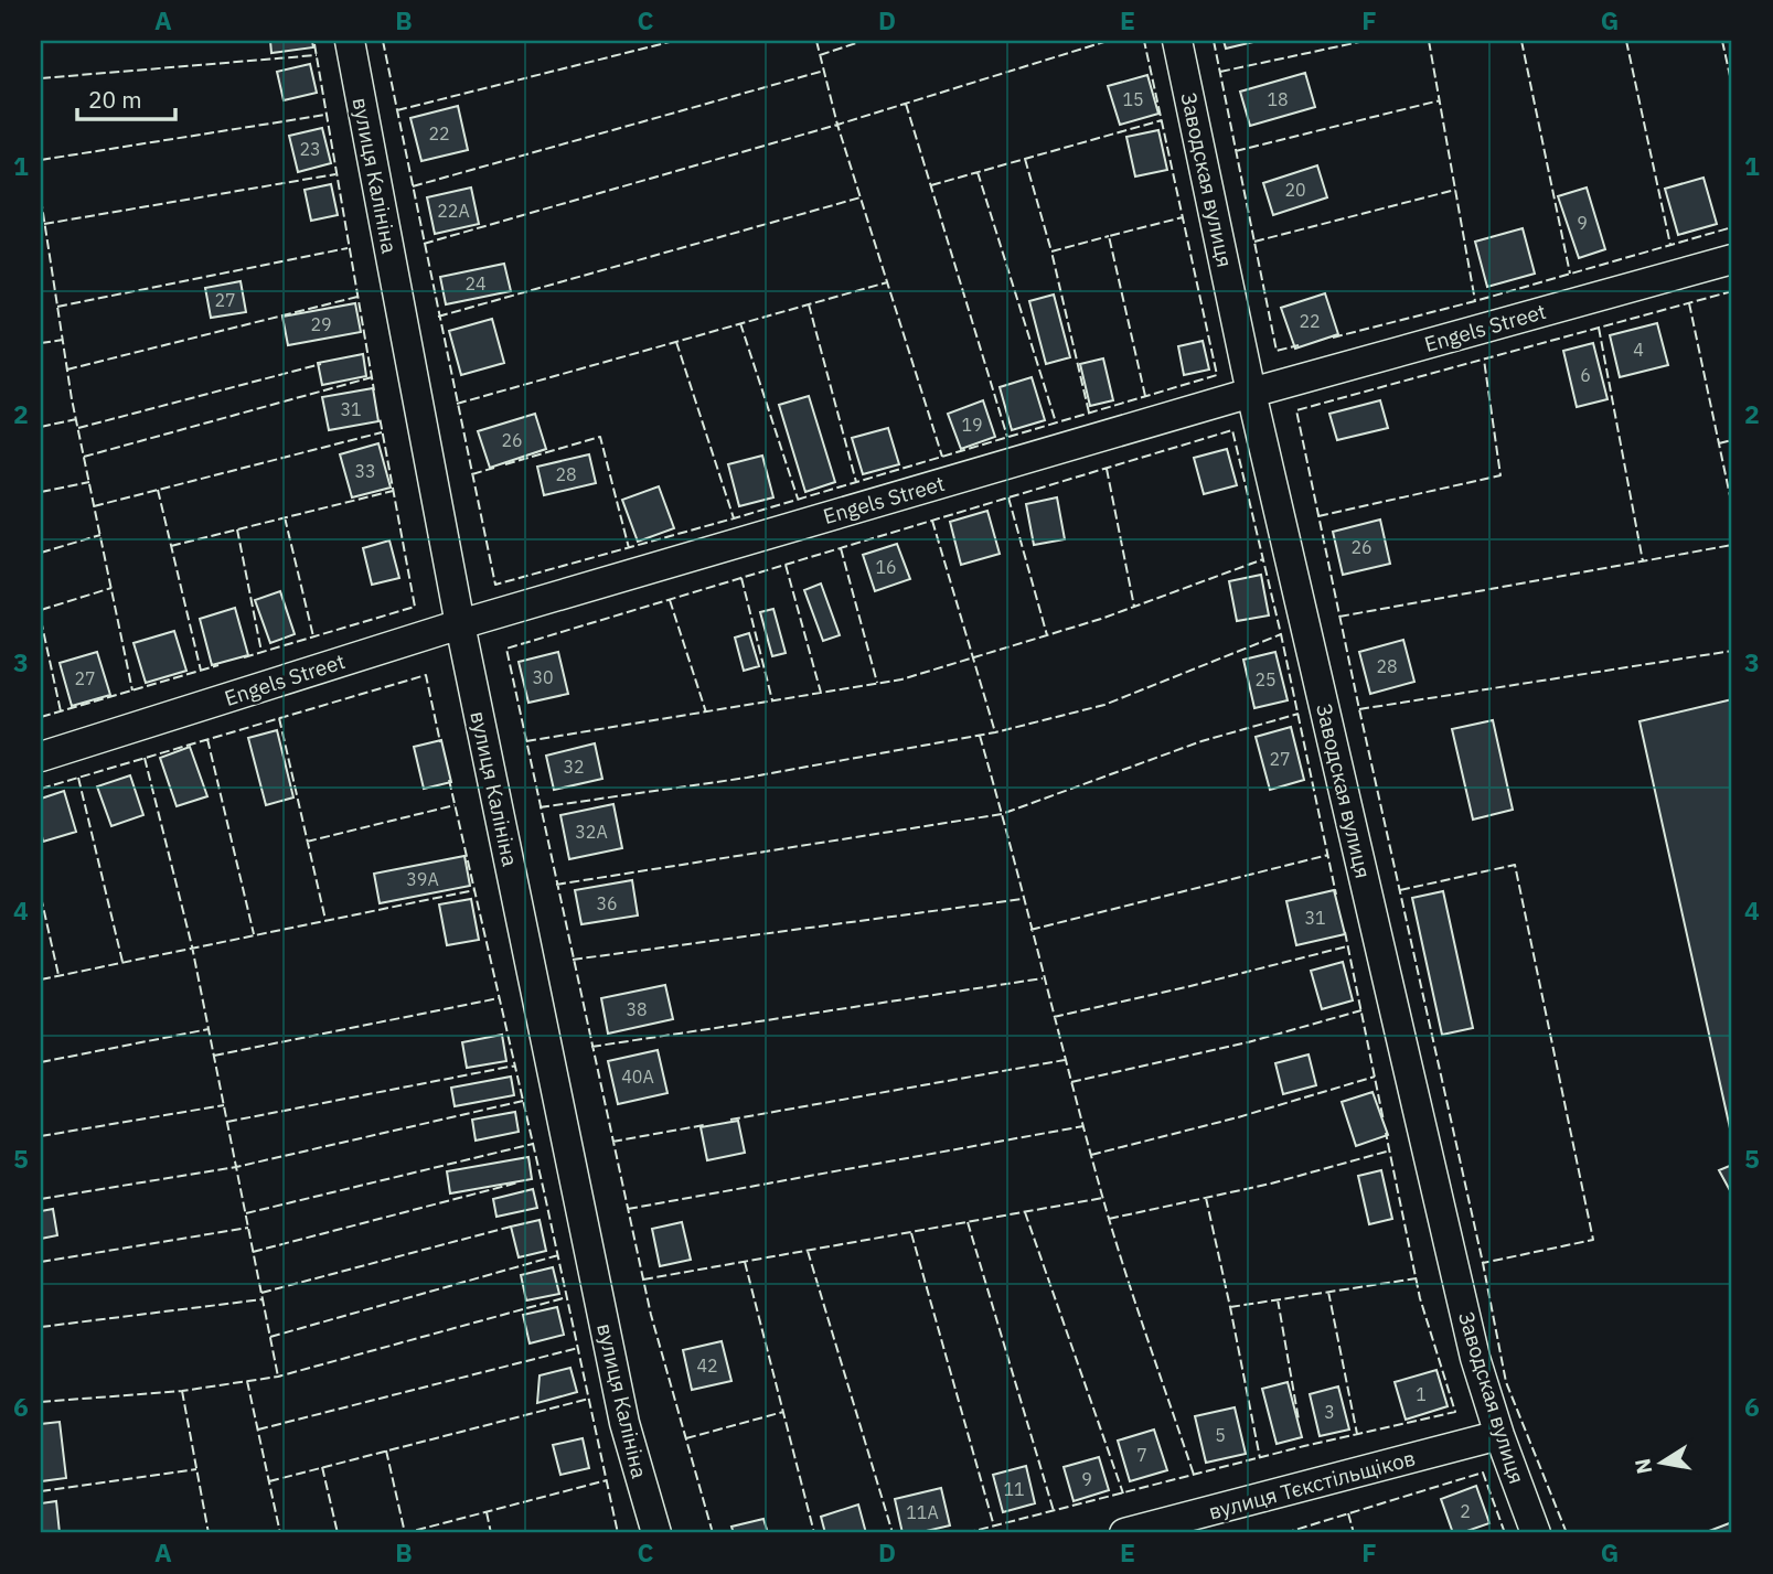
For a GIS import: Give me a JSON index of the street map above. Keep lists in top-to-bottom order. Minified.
{"streets":{"street":["вулиця Калініна","Заводская вулиця","Engels Street","вулиця Тєкстільщіков"]},"crossings":[["вулиця Калініна","Engels Street"],["Заводская вулиця","Engels Street"],["Заводская вулиця","вулиця Тєкстільщіков"]],"house_numbers":["15","18","22","23","20","22А","9","24","27","22","29","4","6","31","19","26","33","28","26","16","28","30","27","25","27","32","32А","39А","36","31","38","40А","42","1","3","5","7","9","11","2","11А"],"scale_bar":"20 m","north":"left","grid":{"columns":["A","B","C","D","E","F","G"],"rows":["1","2","3","4","5","6"]}}
